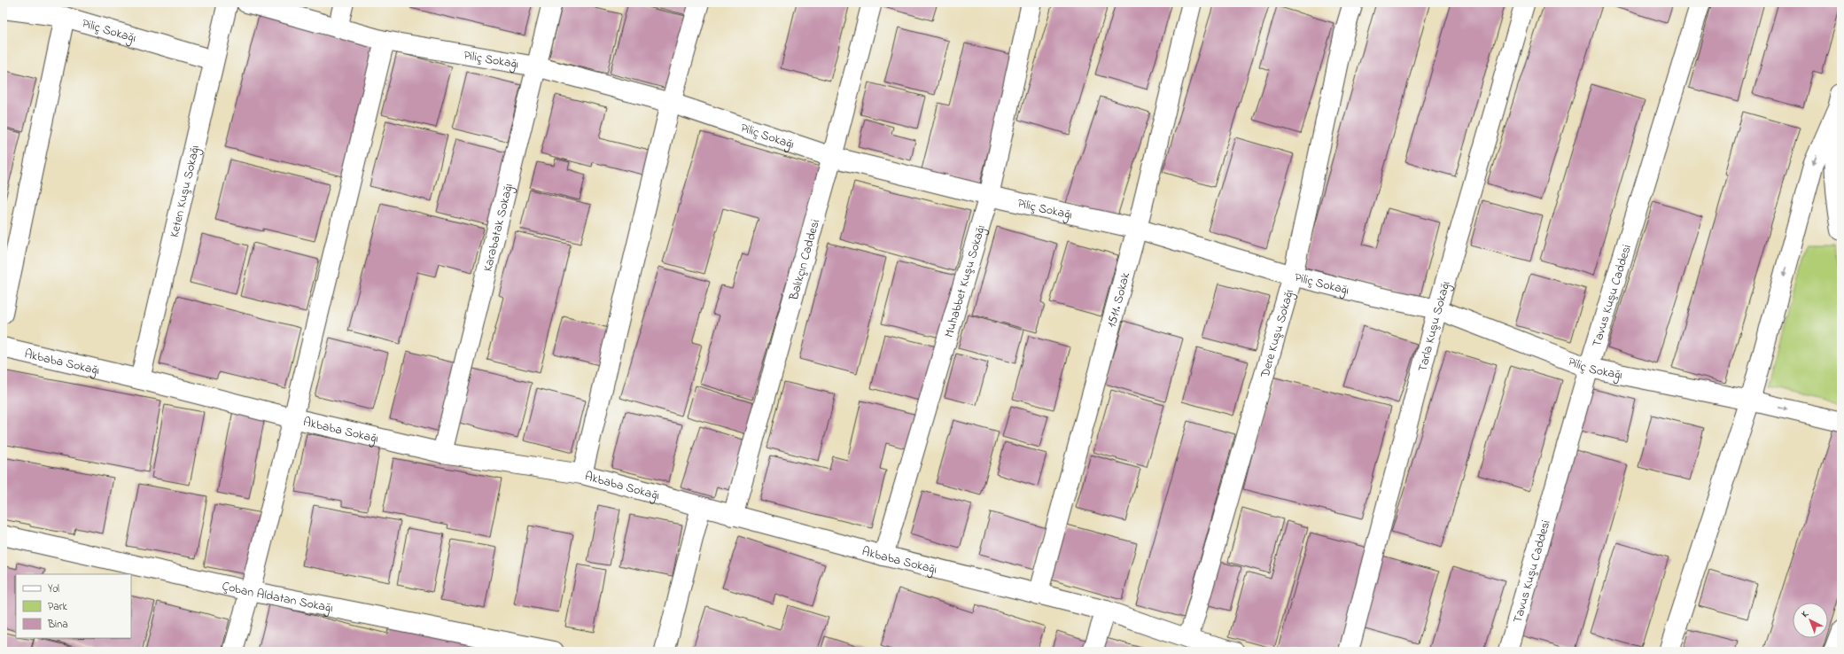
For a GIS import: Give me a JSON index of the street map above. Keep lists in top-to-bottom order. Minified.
{"streets":{"street":["Piliç Sokağı","Keten Kuşu Sokağı","Karabatak Sokağı","Balıkçın Caddesi","Muhabbet Kuşu Sokağı","Tavus Kuşu Caddesi","1511. Sokak","Tarla Kuşu Sokağı","Dere Kuşu Sokağı","Akbaba Sokağı","Çoban Aldatan Sokağı"]},"crossings":[["Piliç Sokağı","Keten Kuşu Sokağı"],["Piliç Sokağı","Karabatak Sokağı"],["Piliç Sokağı","Balıkçın Caddesi"],["Piliç Sokağı","Muhabbet Kuşu Sokağı"],["Piliç Sokağı","Tavus Kuşu Caddesi"],["Piliç Sokağı","1511. Sokak"],["Piliç Sokağı","Tarla Kuşu Sokağı"],["Piliç Sokağı","Dere Kuşu Sokağı"],["Keten Kuşu Sokağı","Akbaba Sokağı"],["Karabatak Sokağı","Akbaba Sokağı"],["Balıkçın Caddesi","Akbaba Sokağı"],["Muhabbet Kuşu Sokağı","Akbaba Sokağı"],["1511. Sokak","Akbaba Sokağı"],["Dere Kuşu Sokağı","Akbaba Sokağı"]],"legend":["Yol","Park","Bina"],"north":"top left"}
